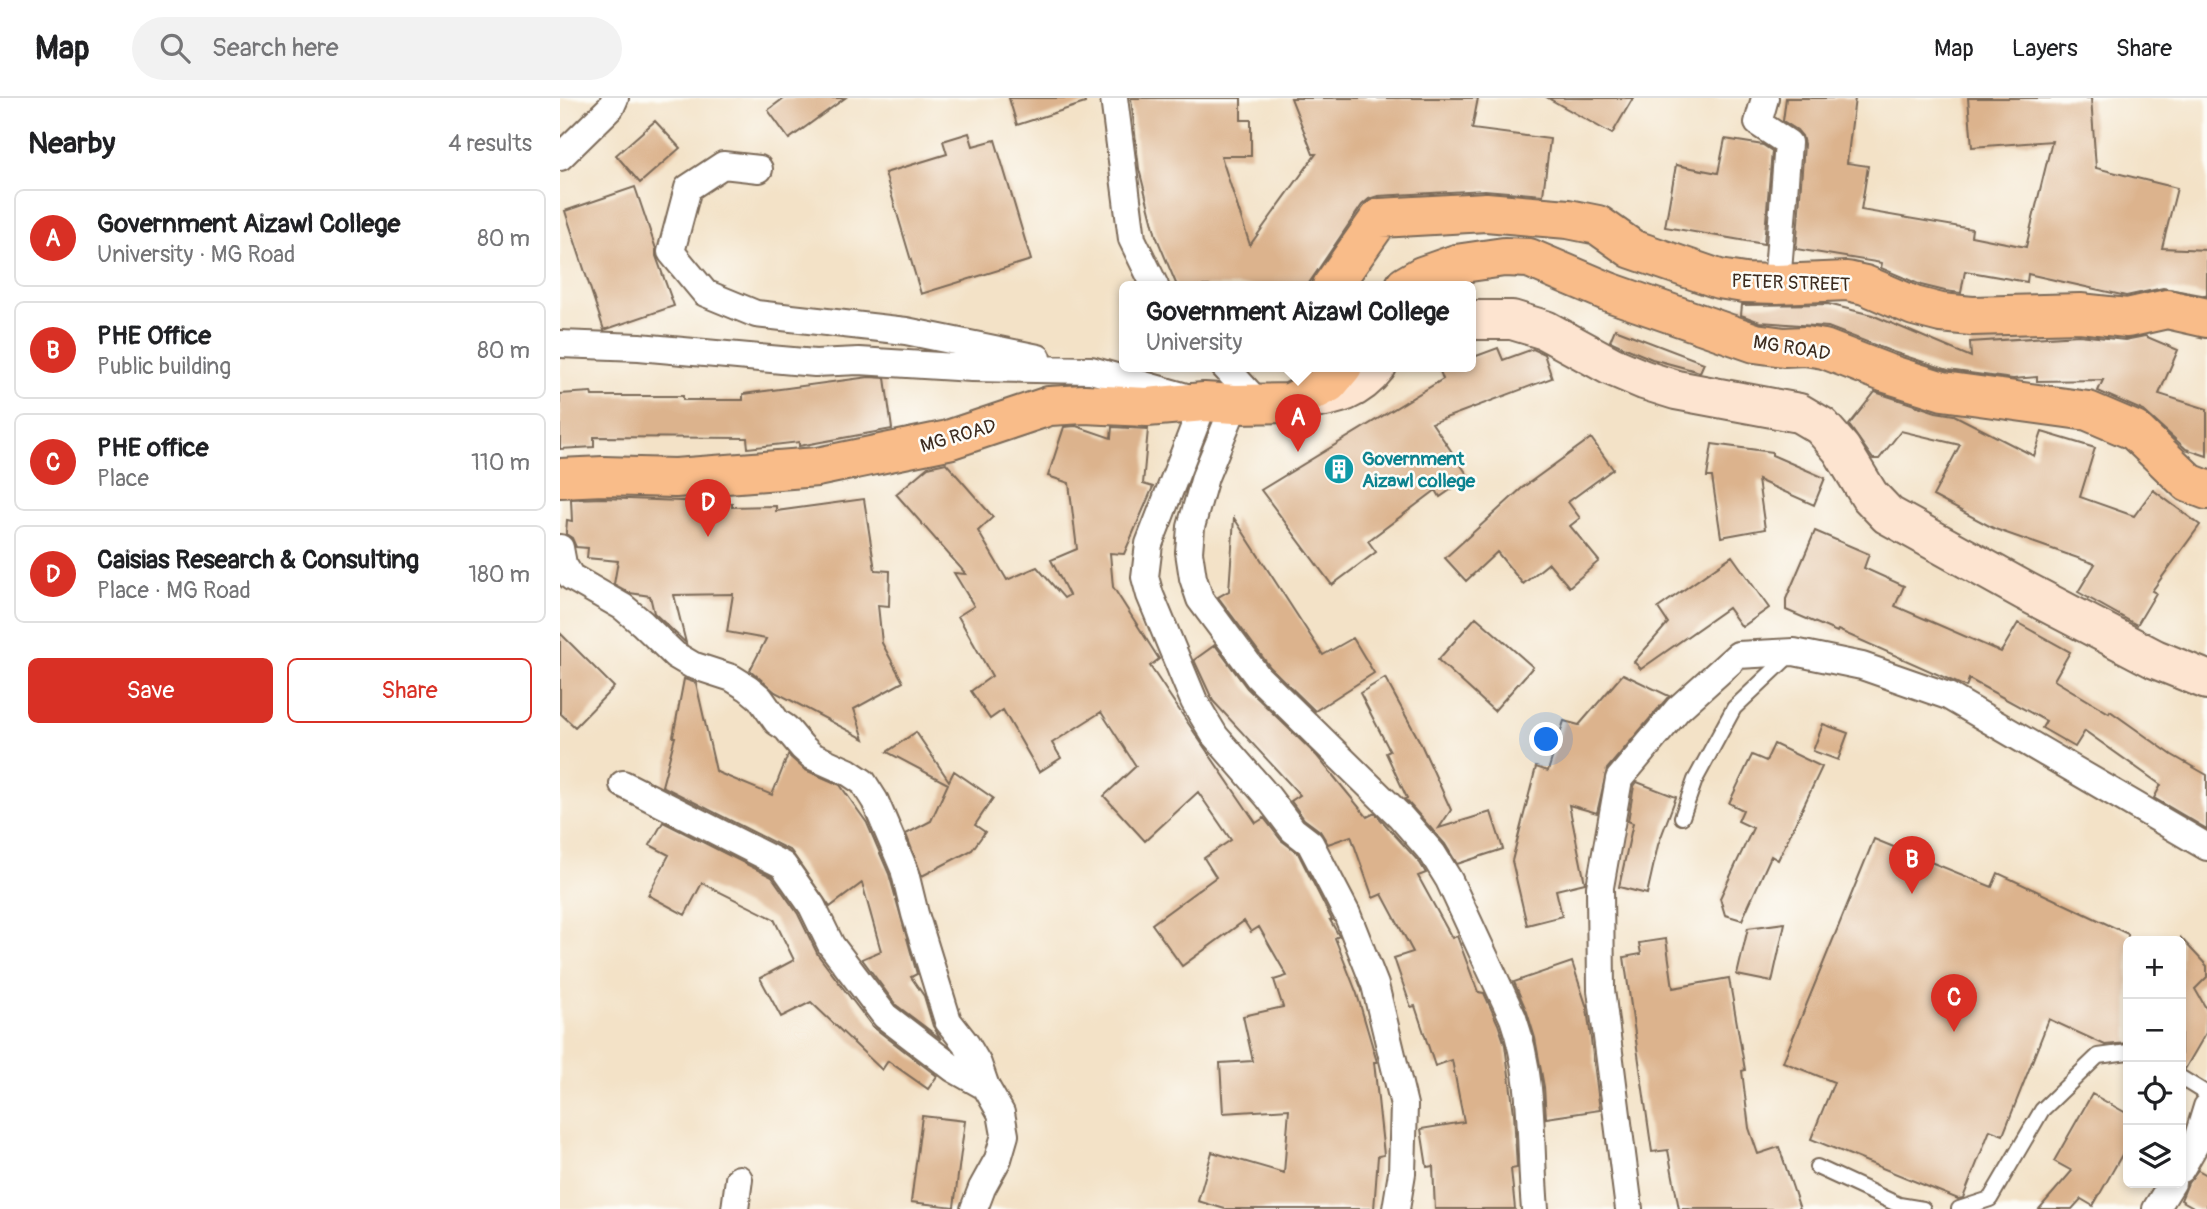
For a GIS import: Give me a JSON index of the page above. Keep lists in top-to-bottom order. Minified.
{"streets":{"main road":["PETER STREET","MG ROAD"]},"places":{"building":["Government Aizawl college"]},"page":{"header":"Map","search":"Search here","nav":["Map","Layers","Share"],"heading":["Nearby","4 results"],"list":[{"mark":"A","name":"Government Aizawl College","note":"University · MG Road","value":"80 m"},{"mark":"B","name":"PHE Office","note":"Public building","value":"80 m"},{"mark":"C","name":"PHE office","note":"Place","value":"110 m"},{"mark":"D","name":"Caisias Research & Consulting","note":"Place · MG Road","value":"180 m"}],"popup":["Government Aizawl College","University"],"pins":["A","D","B","C"],"buttons":["Save","Share"],"map_buttons":["+","−"]}}
